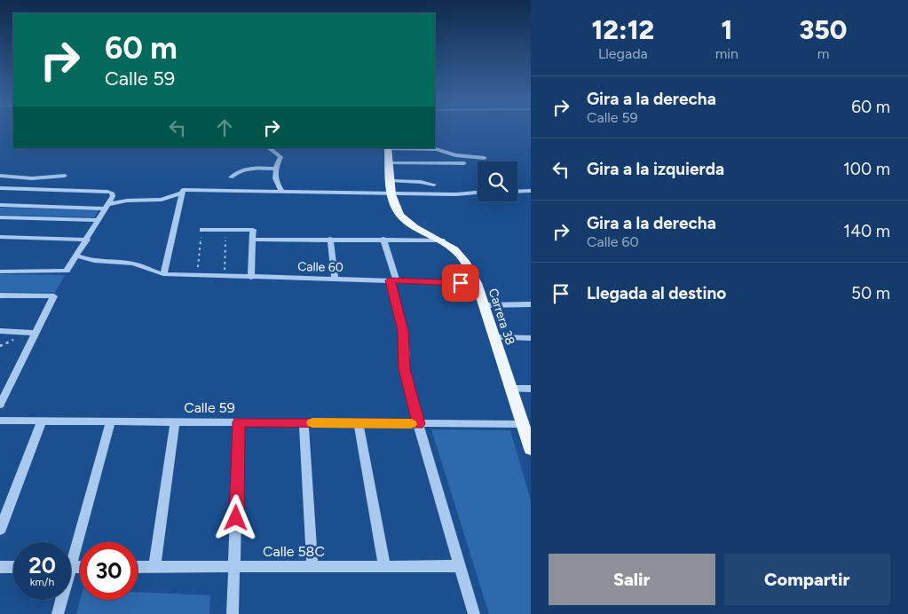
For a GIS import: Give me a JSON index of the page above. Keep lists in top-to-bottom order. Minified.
{"streets":{"main road":["Carrera 38"],"street":["Calle 60","Calle 59","Calle 58C"]},"crossings":[["Calle 60","Carrera 38"]],"page":{"eta":["12:12","Llegada","1","min","350","m"],"turn":["60 m","Calle 59"],"list":[{"name":"Gira a la derecha","note":"Calle 59","value":"60 m"},{"name":"Gira a la izquierda","value":"100 m"},{"name":"Gira a la derecha","note":"Calle 60","value":"140 m"},{"name":"Llegada al destino","value":"50 m"}],"speed":"20 km/h","limit":"30","buttons":["Salir","Compartir"]}}
